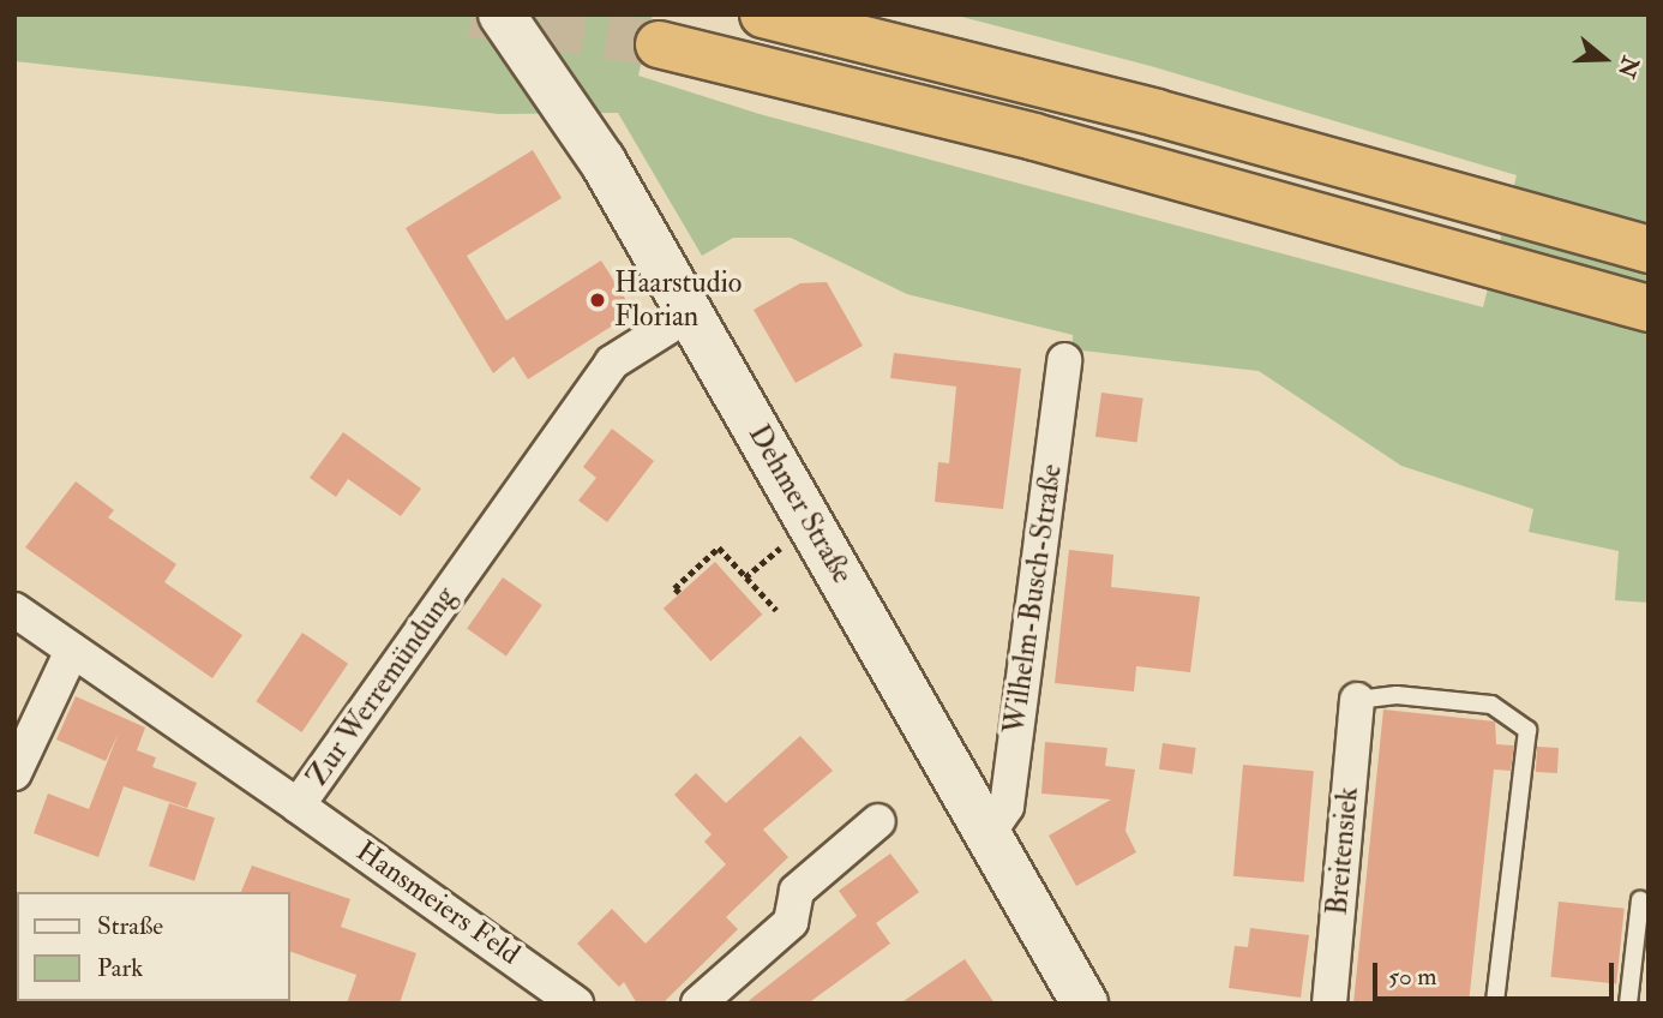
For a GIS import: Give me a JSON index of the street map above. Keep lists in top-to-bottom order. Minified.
{"streets":{"street":["Dehmer Straße","Wilhelm-Busch-Straße","Zur Werremündung","Breitensiek","Hansmeiers Feld"]},"crossings":[["Dehmer Straße","Wilhelm-Busch-Straße"],["Dehmer Straße","Zur Werremündung"],["Zur Werremündung","Hansmeiers Feld"]],"places":["Haarstudio Florian"],"legend":["Straße","Park"],"scale_bar":"50 m","north":"right"}
